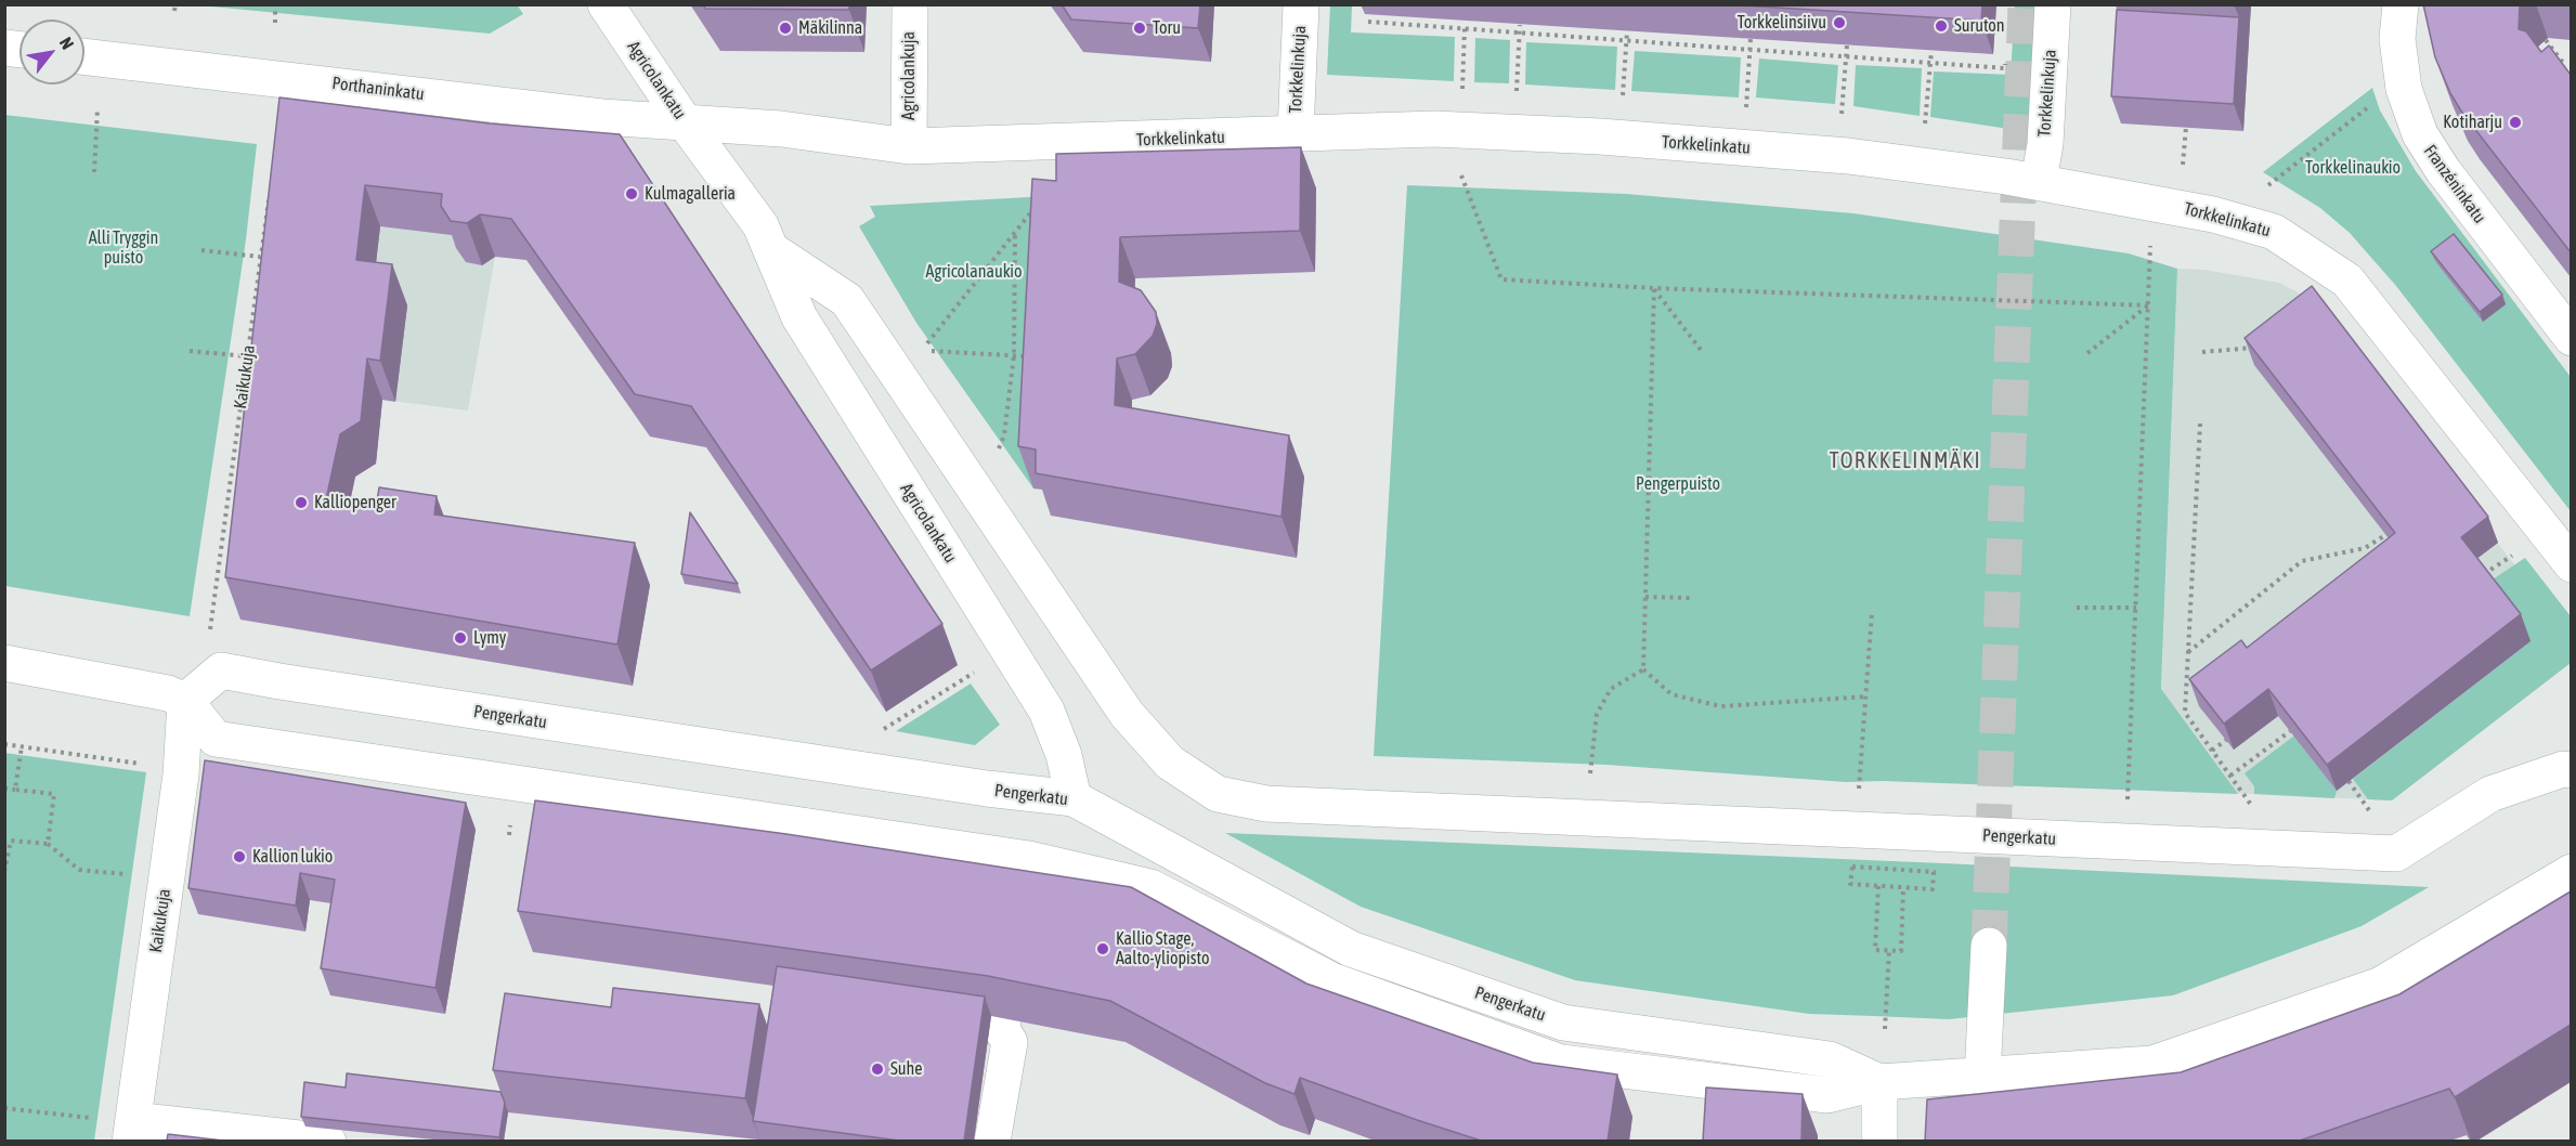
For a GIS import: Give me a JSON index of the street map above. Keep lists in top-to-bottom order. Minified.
{"streets":{"street":["Torkkelinkuja","Agricolankuja","Agricolankatu","Porthaninkatu","Torkkelinkatu","Franzéninkatu","Kaikukuja","Pengerkatu"]},"crossings":[["Torkkelinkuja","Torkkelinkatu"],["Agricolankuja","Torkkelinkatu"],["Agricolankatu","Porthaninkatu"],["Agricolankatu","Torkkelinkatu"],["Agricolankatu","Pengerkatu"],["Porthaninkatu","Torkkelinkatu"],["Kaikukuja","Pengerkatu"]],"districts":["TORKKELINMÄKI"],"parks":["Torkkelinaukio","Alli Tryggin puisto","Agricolanaukio","Pengerpuisto"],"places":["Torkkelinsiivu","Suruton","Mäkilinna","Toru","Kotiharju","Kulmagalleria","Kalliopenger","Lymy","Kallion lukio","Kallio Stage, Aalto-yliopisto","Suhe"],"north":"top right"}
